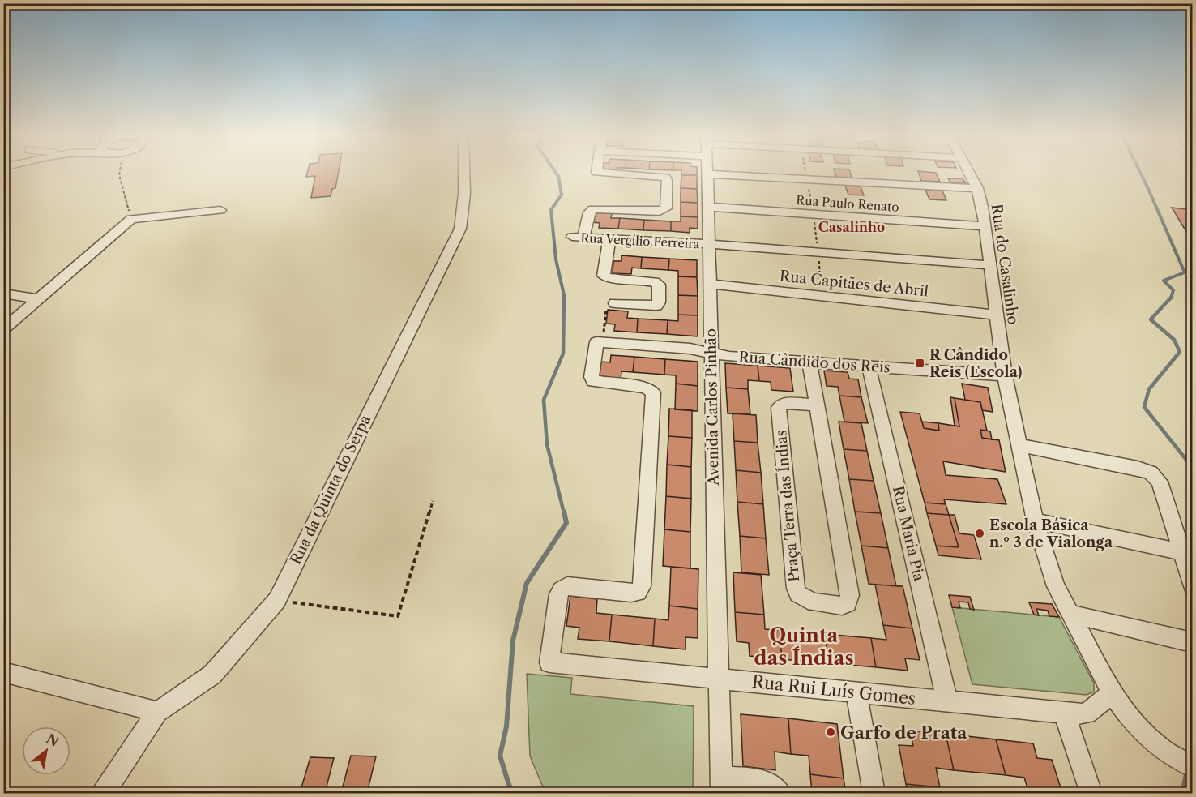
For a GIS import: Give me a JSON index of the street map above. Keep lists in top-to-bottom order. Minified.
{"streets":{"street":["Rua Paulo Renato","Rua Vergílio Ferreira","Rua do Casalinho","Rua Capitães de Abril","Rua Cândido dos Reis","Avenida Carlos Pinhão","Rua da Quinta do Serpa","Praça Terra das Índias","Rua Maria Pia","Rua Rui Luís Gomes"]},"crossings":[["Rua Paulo Renato","Rua do Casalinho"],["Rua Paulo Renato","Avenida Carlos Pinhão"],["Rua Vergílio Ferreira","Rua do Casalinho"],["Rua Vergílio Ferreira","Avenida Carlos Pinhão"],["Rua do Casalinho","Rua Capitães de Abril"],["Rua do Casalinho","Rua Cândido dos Reis"],["Rua do Casalinho","Rua Rui Luís Gomes"],["Rua Capitães de Abril","Avenida Carlos Pinhão"],["Rua Cândido dos Reis","Avenida Carlos Pinhão"],["Rua Cândido dos Reis","Praça Terra das Índias"],["Rua Cândido dos Reis","Rua Maria Pia"],["Rua Cândido dos Reis","Rua Rui Luís Gomes"],["Avenida Carlos Pinhão","Rua Rui Luís Gomes"],["Rua Maria Pia","Rua Rui Luís Gomes"]],"districts":["Casalinho","Quinta das Índias"],"places":{"transit":["R Cândido Reis (Escola)"],"other":["Escola Básica n.º 3 de Vialonga","Garfo de Prata"]},"north":"top right"}
